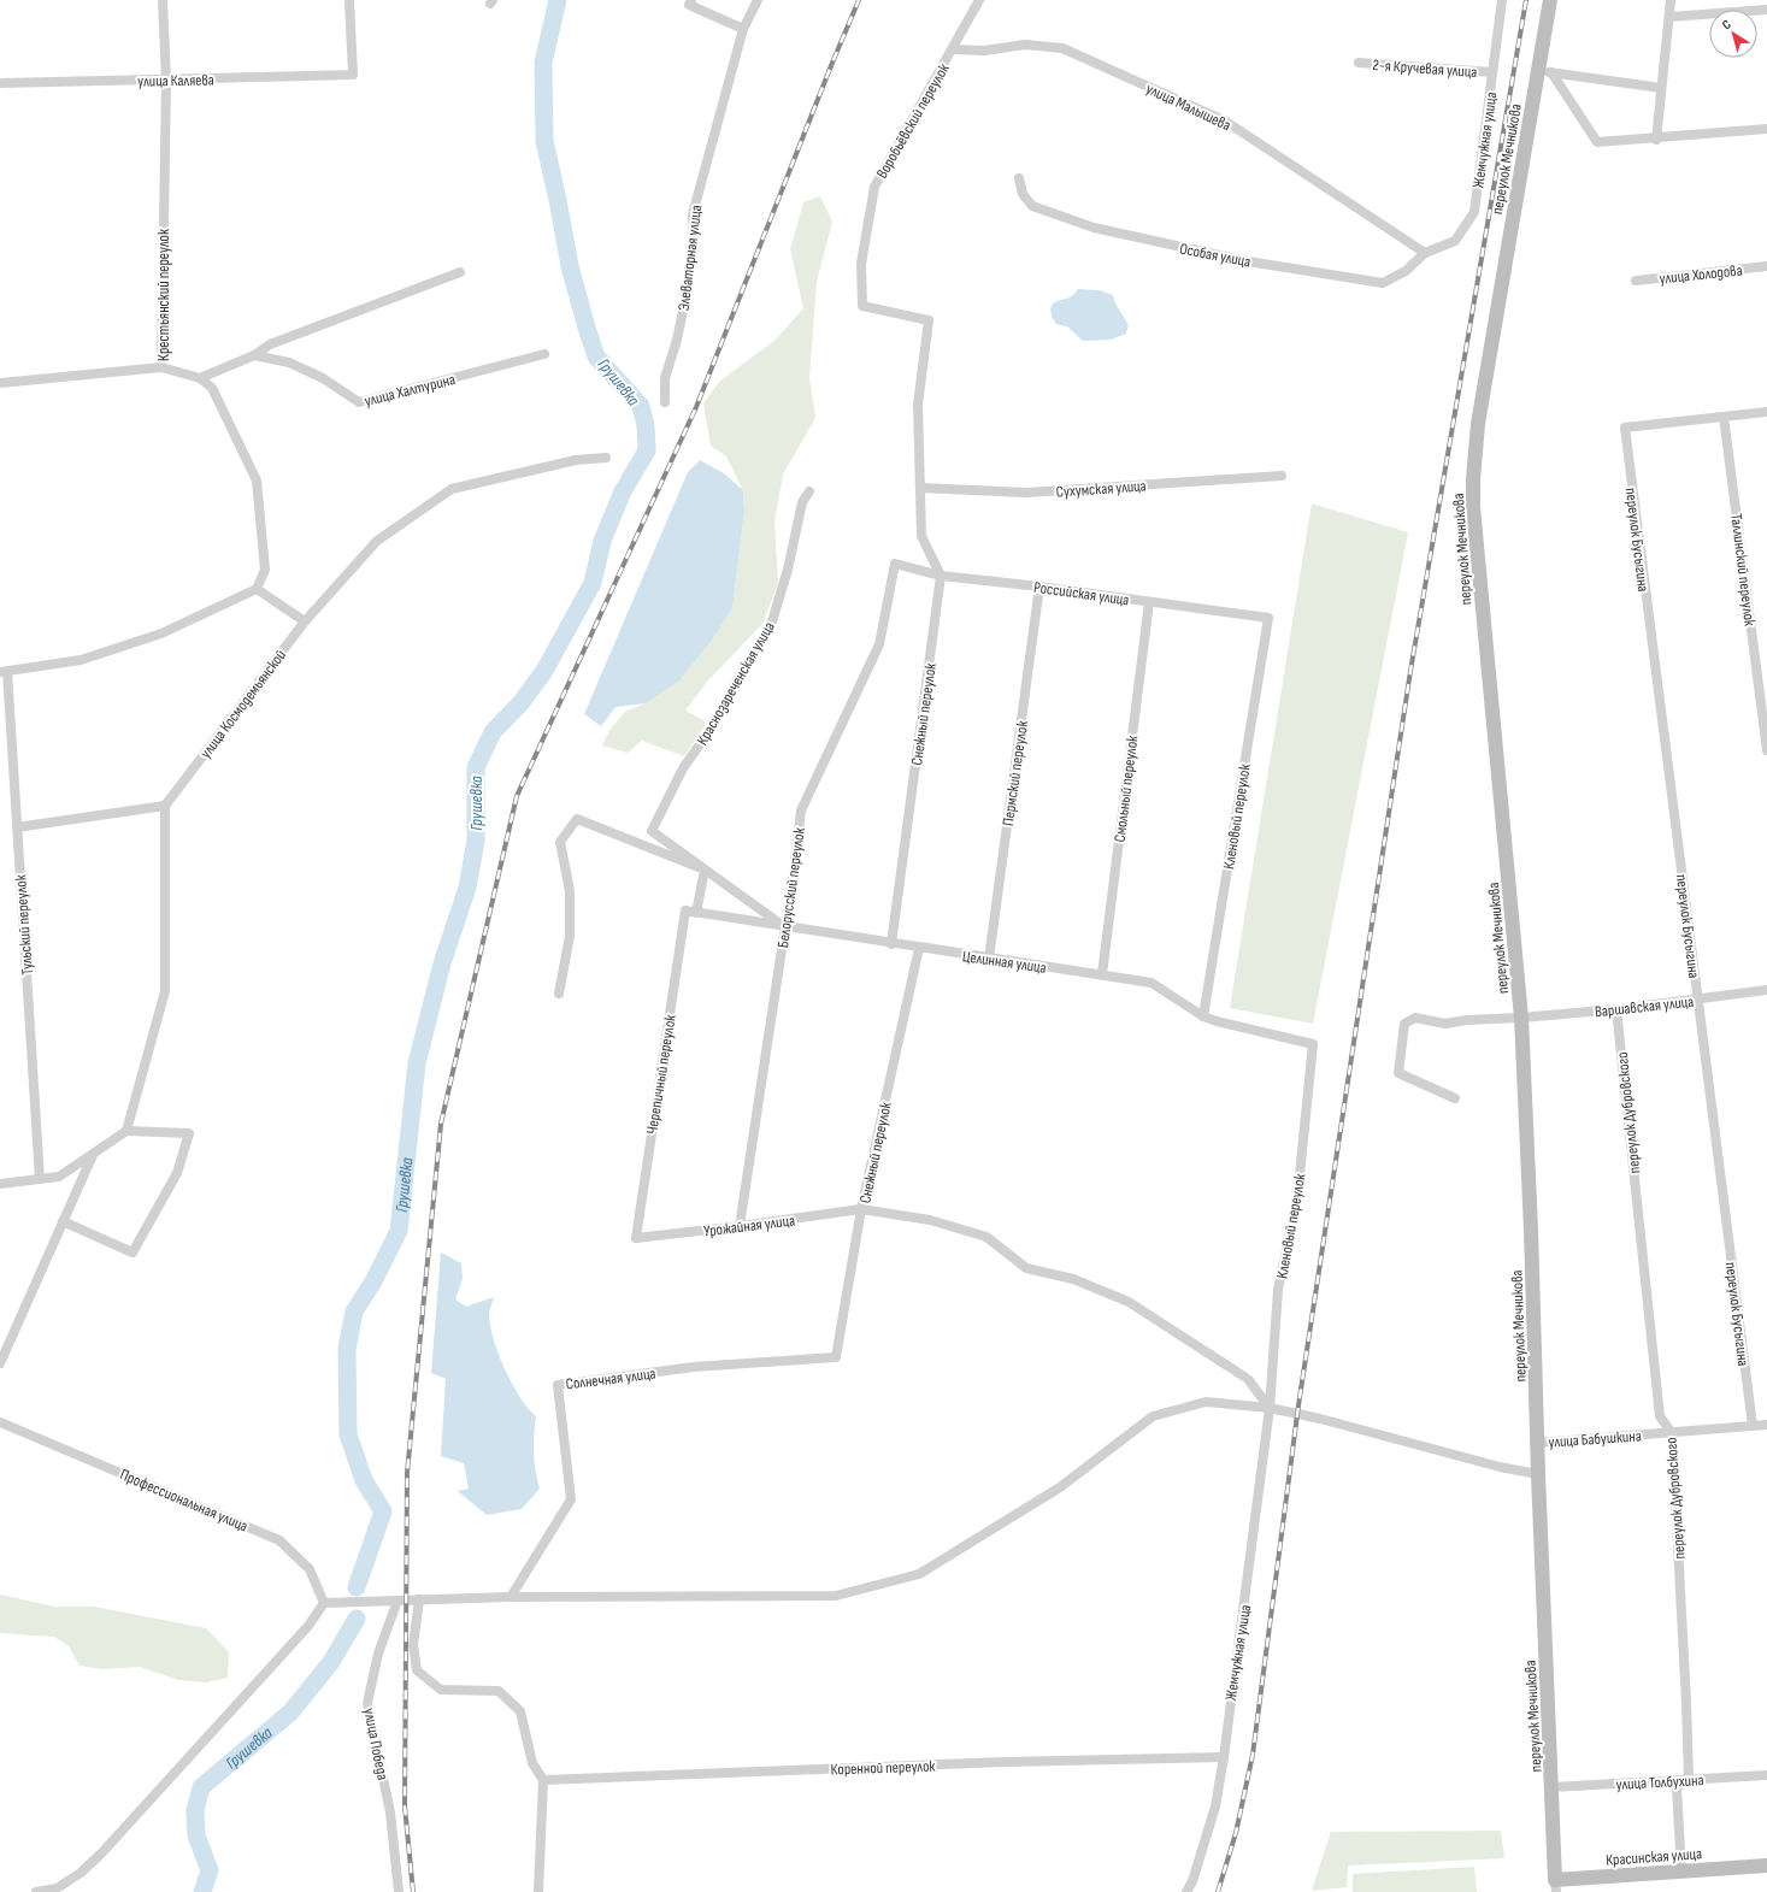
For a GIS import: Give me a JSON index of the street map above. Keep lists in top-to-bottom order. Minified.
{"streets":{"street":["2-я Кручевая улица","улица Каляева","улица Малышева","Воробьёвский переулок","Жемчужная улица","переулок Мечникова","Особая улица","Элеваторная улица","улица Холодова","Крестьянский переулок","улица Халтурина","Сухумская улица","переулок Бусыгина","Таллинский переулок","Российская улица","Краснозареченская улица","улица Космодемьянской","Снежный переулок","Пермский переулок","Смольный переулок","Кленовый переулок","Белорусский переулок","Тульский переулок","Целинная улица","Варшавская улица","Черепичный переулок","переулок Дубровского","Урожайная улица","Солнечная улица","улица Бабушкина","Профессиональная улица","улица Победа","Коренной переулок","улица Толбухина","Красинская улица"]},"crossings":[["2-я Кручевая улица","Жемчужная улица"],["улица Каляева","Крестьянский переулок"],["улица Малышева","Воробьёвский переулок"],["улица Малышева","Жемчужная улица"],["улица Малышева","Особая улица"],["Воробьёвский переулок","Сухумская улица"],["Жемчужная улица","Особая улица"],["Жемчужная улица","Кленовый переулок"],["Жемчужная улица","Урожайная улица"],["Жемчужная улица","Коренной переулок"],["переулок Мечникова","Варшавская улица"],["переулок Мечникова","улица Бабушкина"],["переулок Мечникова","улица Толбухина"],["переулок Мечникова","Красинская улица"],["переулок Бусыгина","Таллинский переулок"],["переулок Бусыгина","Варшавская улица"],["переулок Бусыгина","улица Бабушкина"],["Российская улица","Снежный переулок"],["Российская улица","Пермский переулок"],["Российская улица","Смольный переулок"],["Российская улица","Кленовый переулок"],["Российская улица","Белорусский переулок"],["Краснозареченская улица","Белорусский переулок"],["Краснозареченская улица","Целинная улица"],["Снежный переулок","Целинная улица"],["Снежный переулок","Урожайная улица"],["Снежный переулок","Солнечная улица"],["Пермский переулок","Целинная улица"],["Смольный переулок","Целинная улица"],["Кленовый переулок","Целинная улица"],["Кленовый переулок","Урожайная улица"],["Белорусский переулок","Целинная улица"],["Белорусский переулок","Урожайная улица"],["Целинная улица","Черепичный переулок"],["Варшавская улица","переулок Дубровского"],["Черепичный переулок","Урожайная улица"],["переулок Дубровского","улица Бабушкина"],["переулок Дубровского","улица Толбухина"]],"water":["Грушевка"],"north":"top left"}
